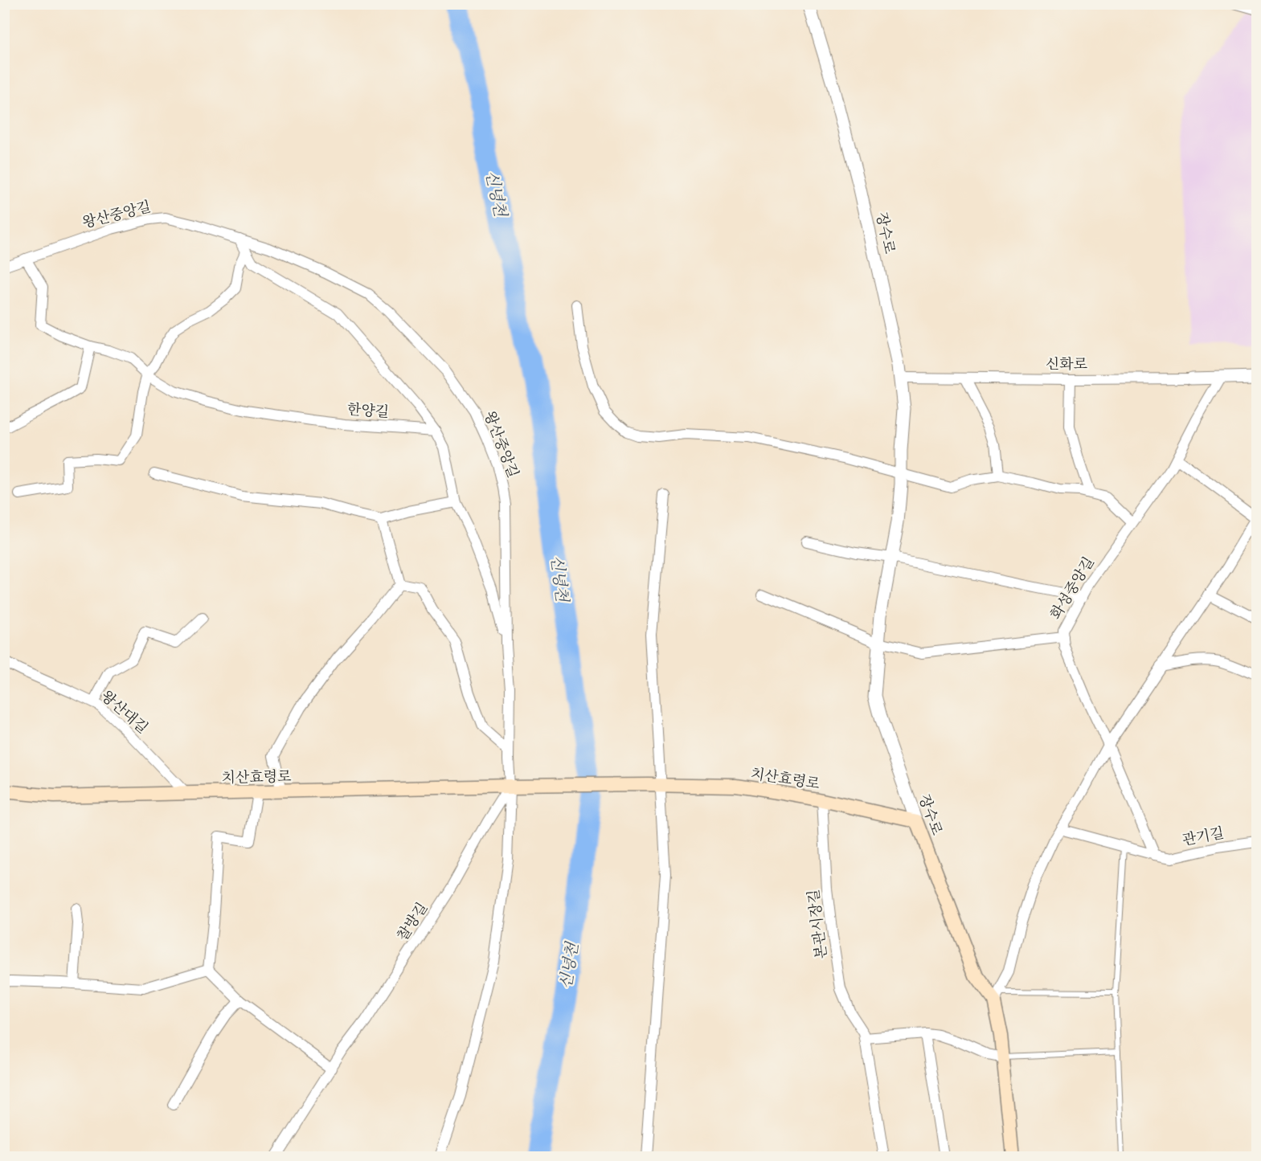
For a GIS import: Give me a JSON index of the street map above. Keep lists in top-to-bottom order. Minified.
{"streets":{"main road":["장수로","치산효령로"],"street":["왕산중앙길","신화로","한양길","화성중앙길","왕산대길","관기길","찰방길","본관시장길"]},"crossings":[["왕산중앙길","한양길"],["왕산중앙길","치산효령로"],["왕산중앙길","찰방길"],["장수로","신화로"],["장수로","치산효령로"],["화성중앙길","관기길"],["왕산대길","치산효령로"],["치산효령로","찰방길"],["치산효령로","본관시장길"]],"water":["신녕천"]}
